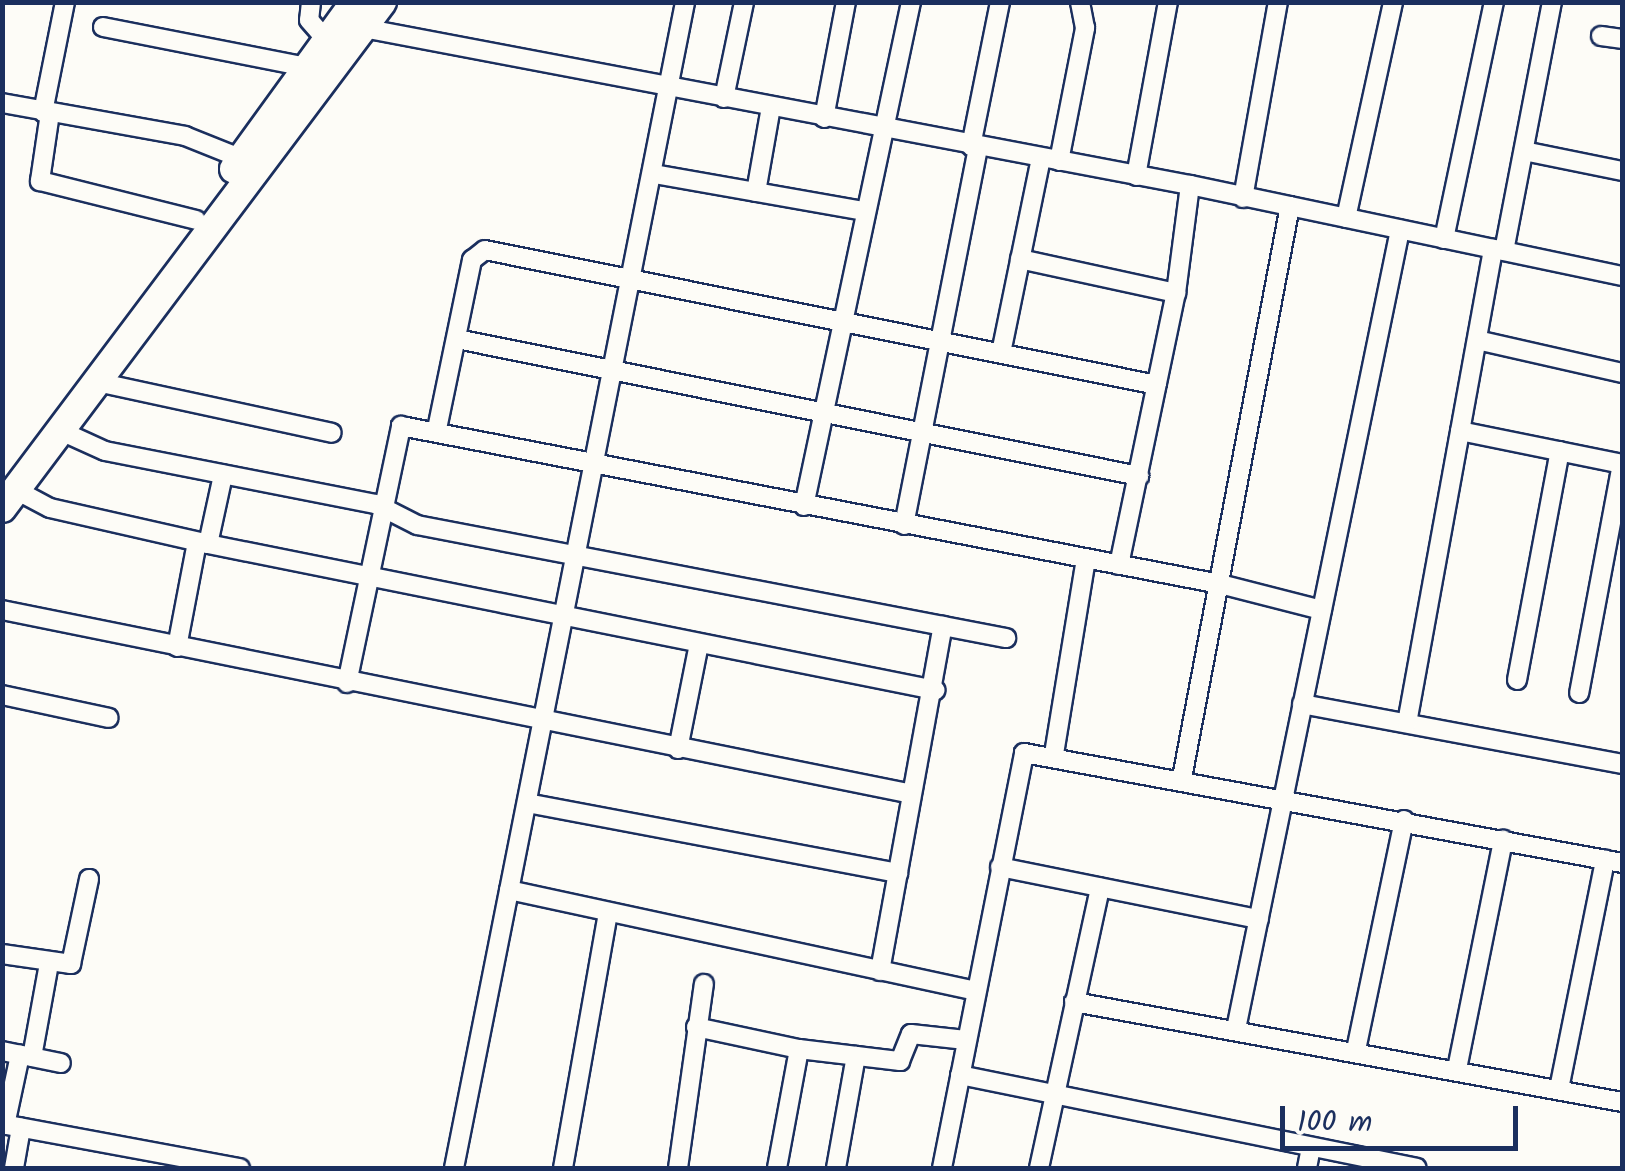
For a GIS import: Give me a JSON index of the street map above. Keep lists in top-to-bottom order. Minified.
{"scale_bar":"100 m"}
